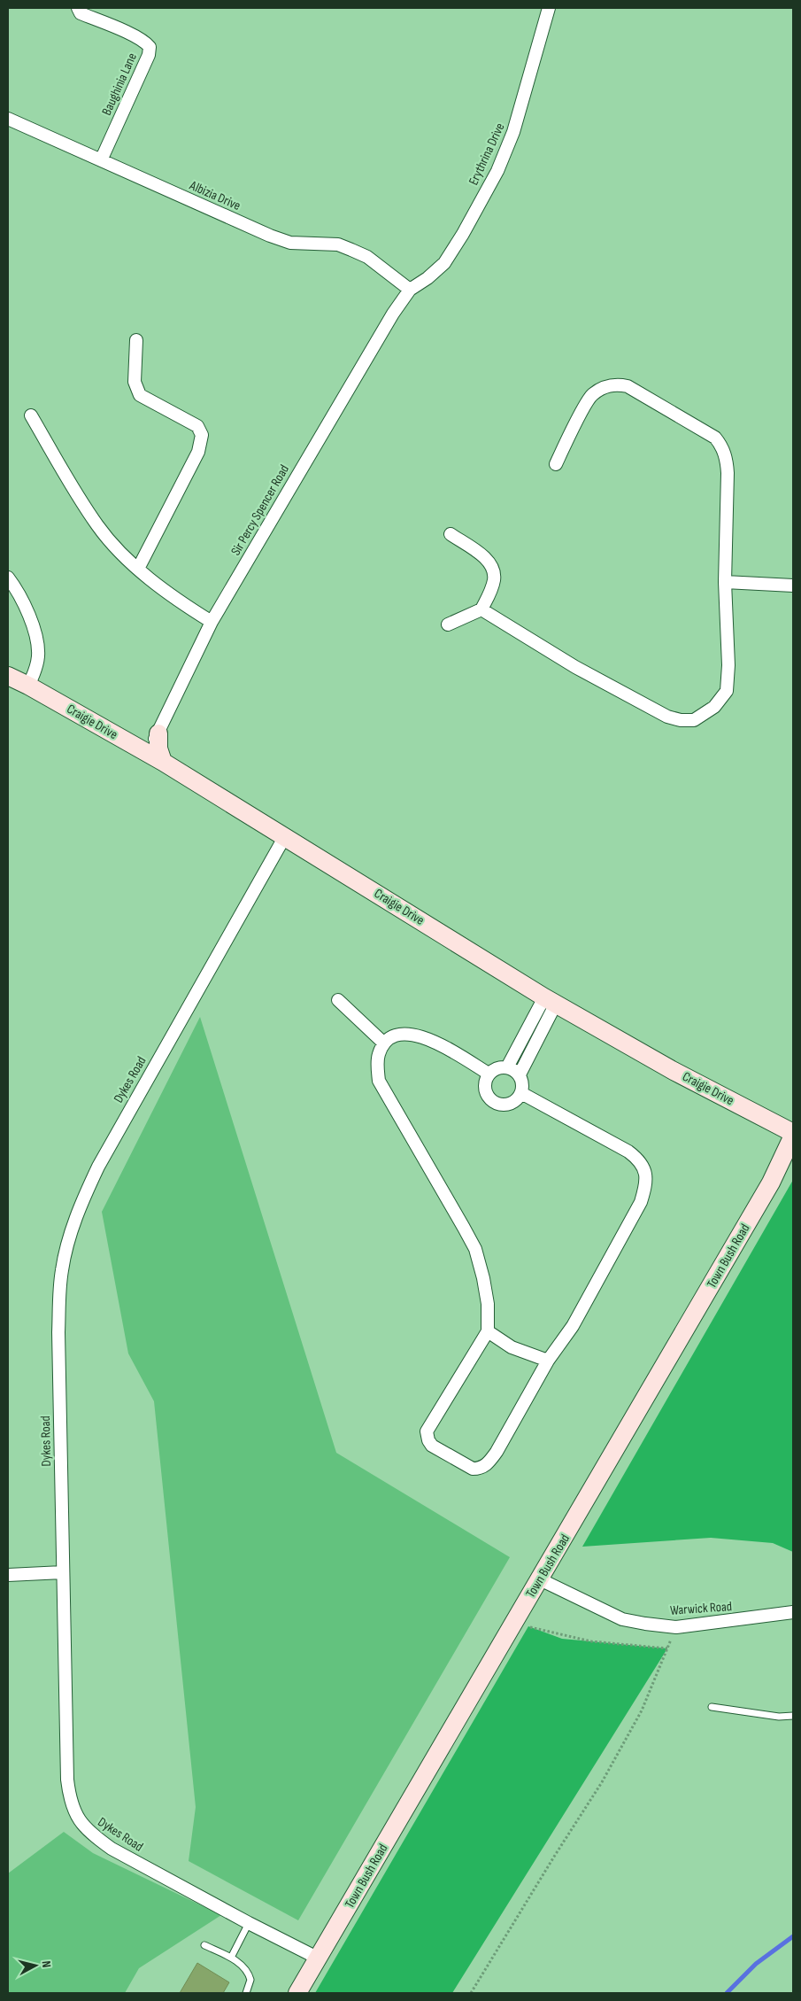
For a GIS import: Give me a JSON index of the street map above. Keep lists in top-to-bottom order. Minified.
{"streets":{"street":["Baughinia Lane","Erythrina Drive","Albizia Drive","Sir Percy Spencer Road","Craigie Drive","Dykes Road","Town Bush Road","Warwick Road"]},"crossings":[["Baughinia Lane","Albizia Drive"],["Erythrina Drive","Albizia Drive"],["Erythrina Drive","Sir Percy Spencer Road"],["Albizia Drive","Sir Percy Spencer Road"],["Sir Percy Spencer Road","Craigie Drive"],["Craigie Drive","Dykes Road"],["Craigie Drive","Town Bush Road"],["Dykes Road","Town Bush Road"],["Town Bush Road","Warwick Road"]],"north":"right"}
